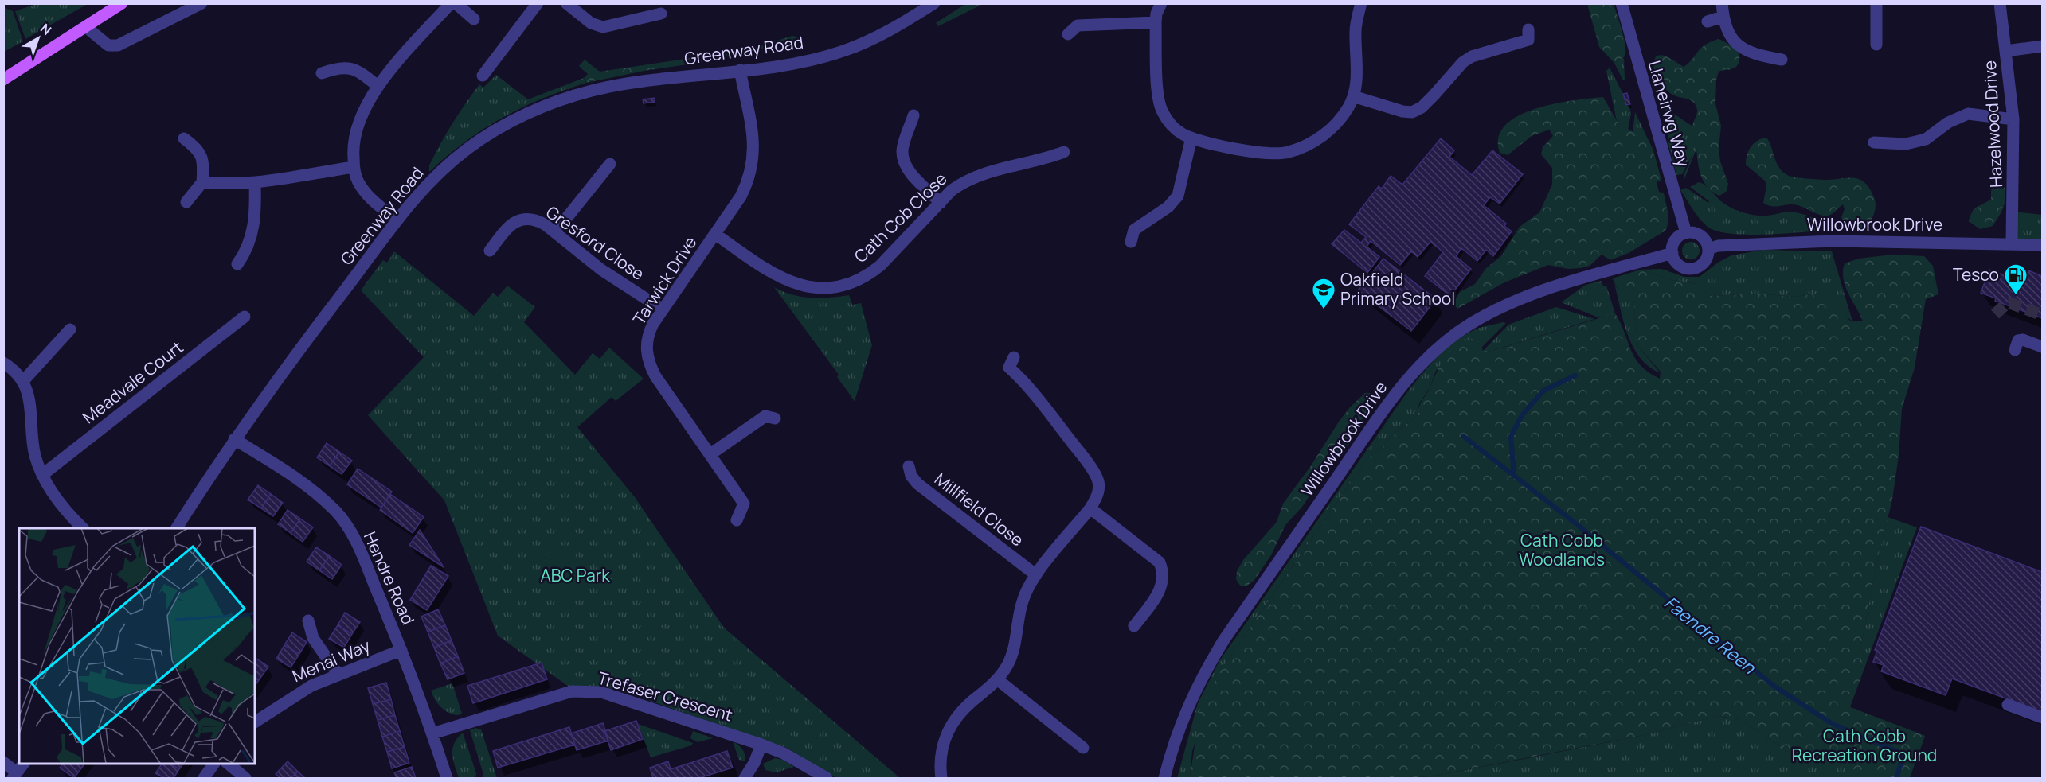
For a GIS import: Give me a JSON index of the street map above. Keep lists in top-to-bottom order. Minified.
{"streets":{"street":["Greenway Road","Llaneirwg Way","Hazelwood Drive","Cath Cob Close","Willowbrook Drive","Gresford Close","Tarwick Drive","Meadvale Court","Millfield Close","Hendre Road","Menai Way","Trefaser Crescent"]},"crossings":[["Greenway Road","Tarwick Drive"],["Greenway Road","Hendre Road"],["Llaneirwg Way","Willowbrook Drive"],["Hazelwood Drive","Willowbrook Drive"],["Cath Cob Close","Tarwick Drive"],["Gresford Close","Tarwick Drive"],["Hendre Road","Menai Way"],["Hendre Road","Trefaser Crescent"]],"water":["Faendre Reen"],"parks":["Cath Cobb Woodlands","ABC Park","Cath Cobb Recreation Ground"],"places":{"fuel station":["Tesco"],"school or university":["Oakfield Primary School"]},"north":"top right"}
